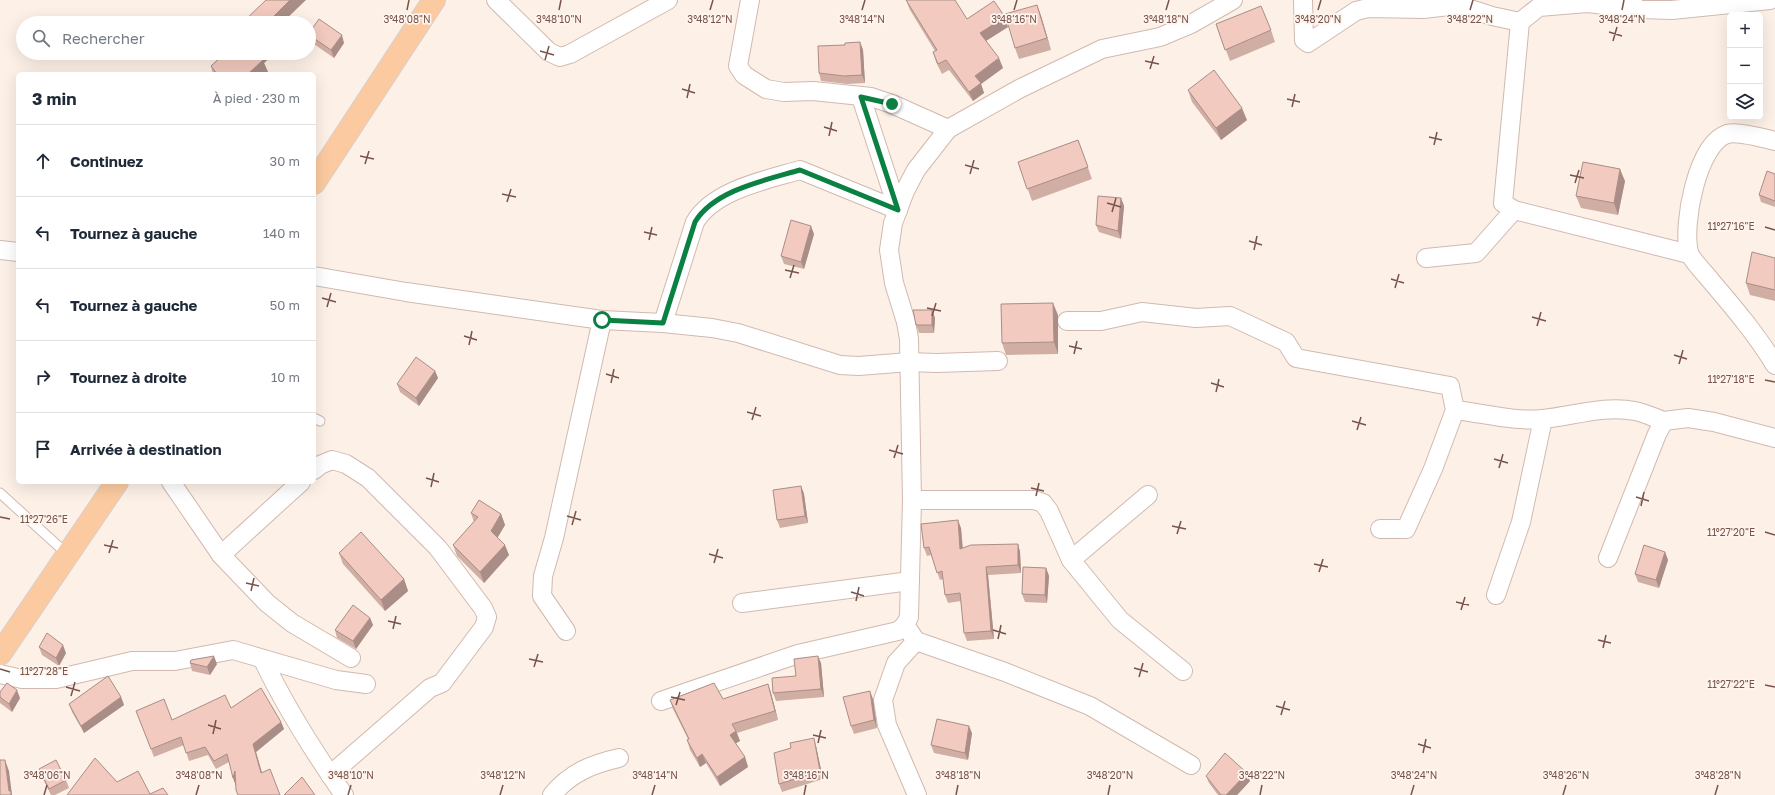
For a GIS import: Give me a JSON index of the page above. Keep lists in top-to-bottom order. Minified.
{"page":{"map_buttons":["+","−"],"search":"Rechercher","heading":["3 min","À pied · 230 m"],"list":[["Continuez","30 m"],["Tournez à gauche","140 m"],["Tournez à gauche","50 m"],["Tournez à droite","10 m"],"Arrivée à destination"]},"coordinates":["3°48'08\"N","3°48'10\"N","3°48'12\"N","3°48'14\"N","3°48'16\"N","3°48'18\"N","3°48'20\"N","3°48'22\"N","3°48'24\"N","11°27'16\"E","11°27'18\"E","11°27'26\"E","11°27'20\"E","11°27'28\"E","11°27'22\"E","3°48'06\"N","3°48'26\"N","3°48'28\"N"]}
